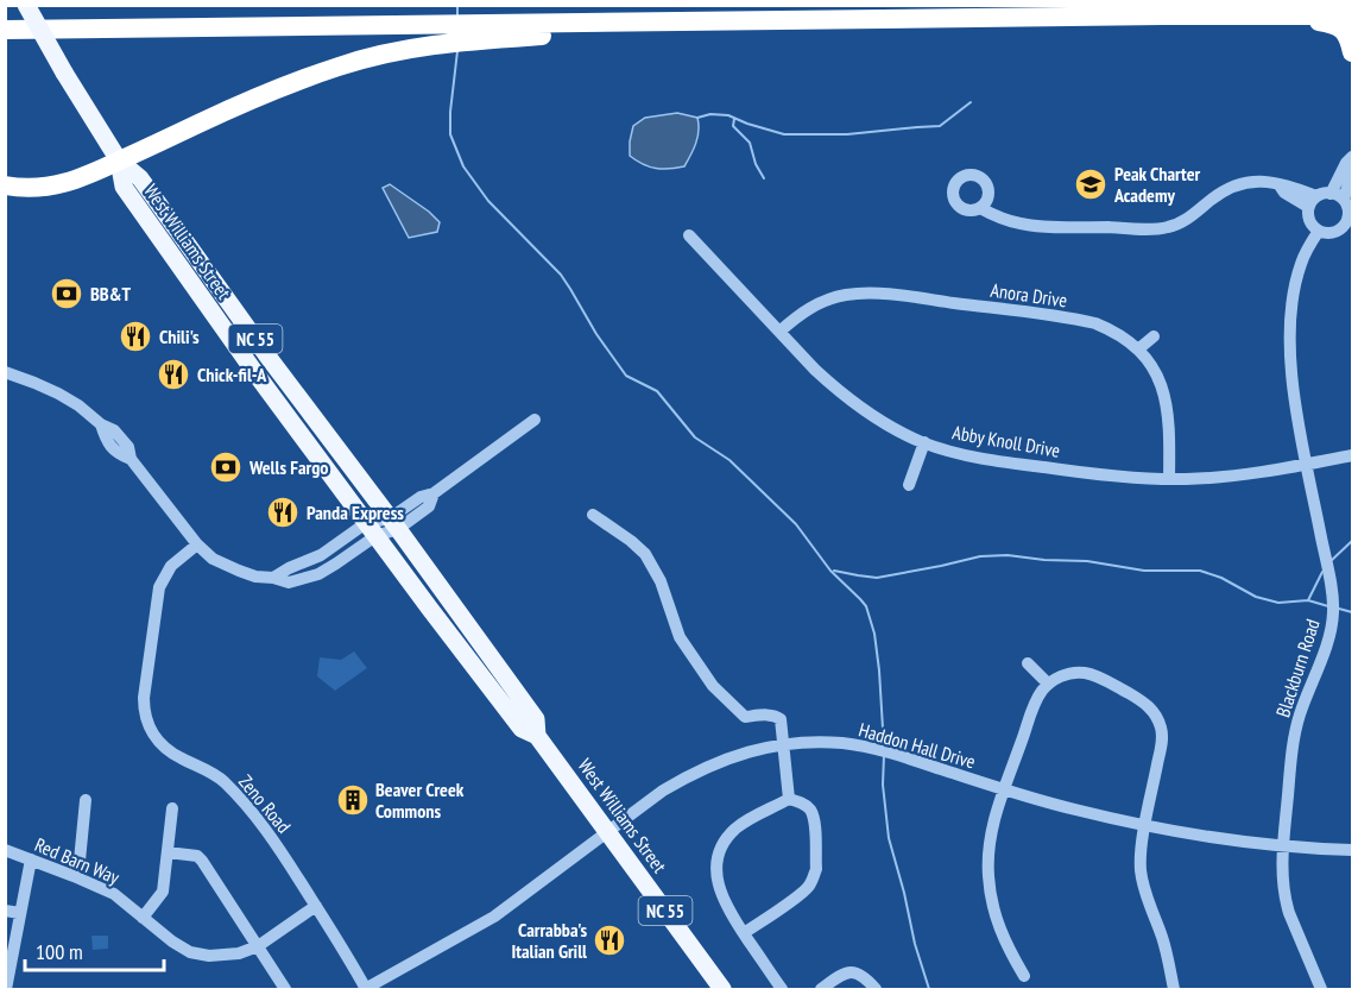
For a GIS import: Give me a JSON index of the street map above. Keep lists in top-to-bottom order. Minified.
{"streets":{"main road":["West Williams Street","NC 55"],"street":["Anora Drive","Abby Knoll Drive","Blackburn Road","Haddon Hall Drive","Zeno Road","Red Barn Way"]},"crossings":[["West Williams Street","NC 55"],["West Williams Street","Haddon Hall Drive"],["Anora Drive","Abby Knoll Drive"],["Abby Knoll Drive","Blackburn Road"],["Blackburn Road","Haddon Hall Drive"],["Haddon Hall Drive","Zeno Road"],["Zeno Road","Red Barn Way"]],"places":{"school or university":["Peak Charter Academy"],"bank":["BB&T","Wells Fargo"],"restaurant":["Chili's","Chick-fil-A","Panda Express","Carrabba's Italian Grill"],"building":["Beaver Creek Commons"]},"scale_bar":"100 m"}
